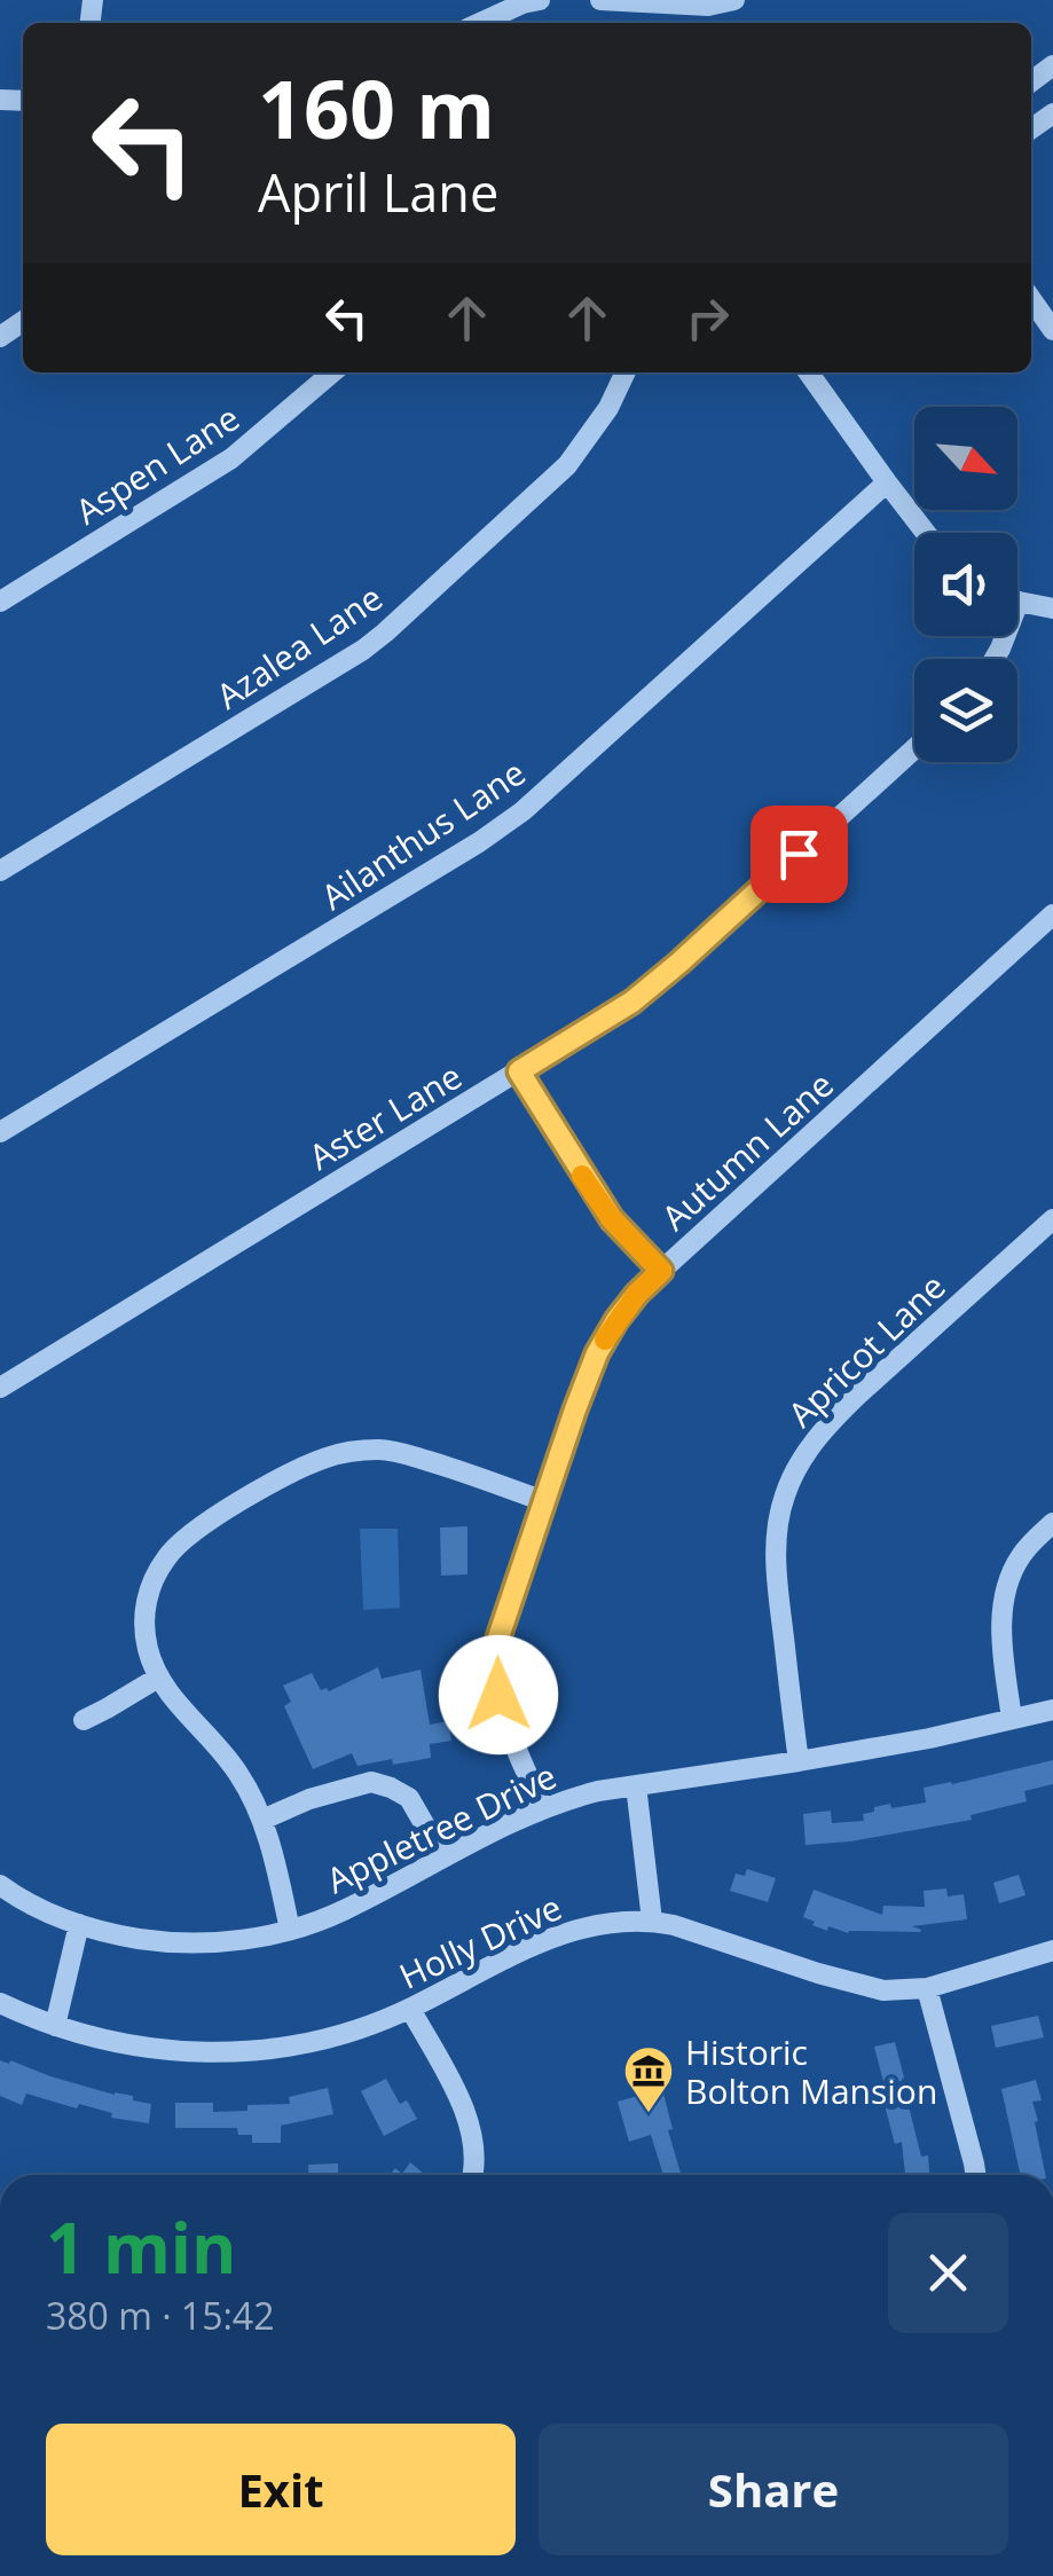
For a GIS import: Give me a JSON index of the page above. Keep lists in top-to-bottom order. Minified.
{"streets":{"street":["Aspen Lane","Azalea Lane","Ailanthus Lane","Aster Lane","Autumn Lane","Apricot Lane","Appletree Drive","Holly Drive"]},"crossings":[["Autumn Lane","Appletree Drive"],["Apricot Lane","Appletree Drive"]],"places":{"museum":["Historic Bolton Mansion"]},"north":"bottom right","page":{"turn":["160 m","April Lane"],"heading":["1 min","380 m · 15:42"],"buttons":["Exit","Share"]}}
